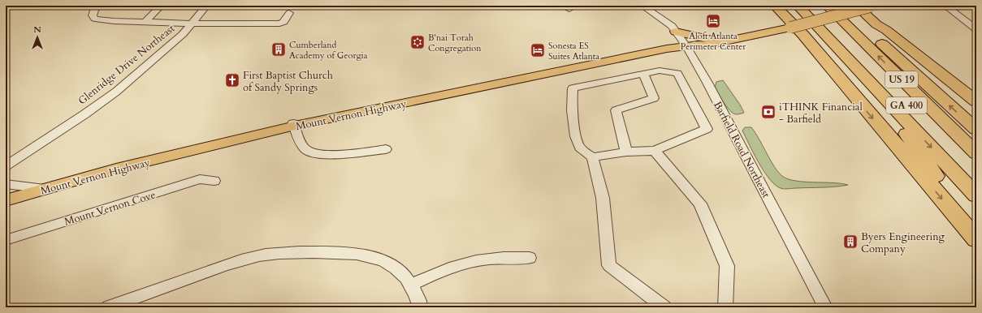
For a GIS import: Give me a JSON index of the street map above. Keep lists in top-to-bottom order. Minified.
{"streets":{"highway":["US 19","GA 400"],"main road":["Mount Vernon Highway"],"street":["Glenridge Drive Northeast","Barfield Road Northeast","Mount Vernon Cove"]},"crossings":[["US 19","Mount Vernon Highway"],["Mount Vernon Highway","Barfield Road Northeast"]],"places":{"hotel":["Aloft Atlanta Perimeter Center","Sonesta ES Suites Atlanta"],"synagogue":["B'nai Torah Congregation"],"building":["Cumberland Academy of Georgia","Byers Engineering Company"],"church":["First Baptist Church of Sandy Springs"],"bank":["iTHINK Financial - Barfield"]},"north":"top"}
